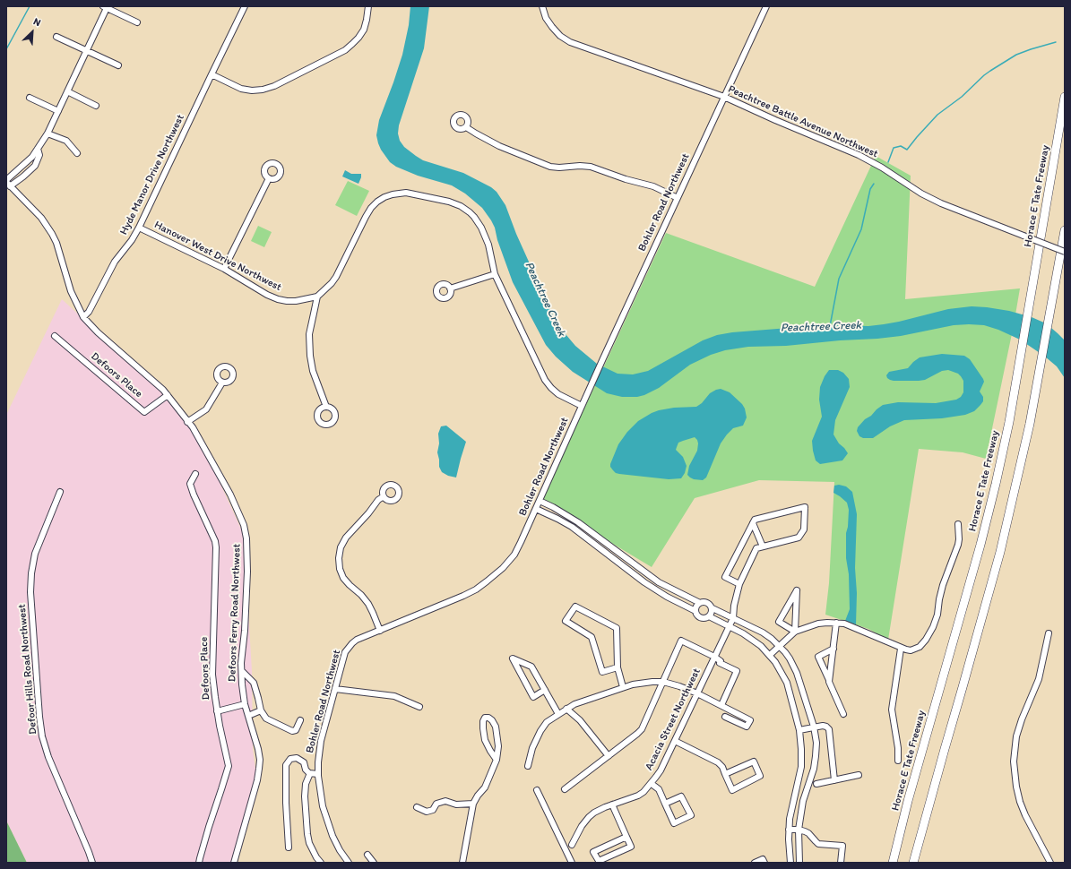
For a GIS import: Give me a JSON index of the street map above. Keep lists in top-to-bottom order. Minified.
{"streets":{"highway":["Horace E Tate Freeway"],"street":["Peachtree Battle Avenue Northwest","Hyde Manor Drive Northwest","Bohler Road Northwest","Hanover West Drive Northwest","Defoors Place","Defoors Ferry Road Northwest","Defoor Hills Road Northwest","Acacia Street Northwest"]},"crossings":[["Peachtree Battle Avenue Northwest","Bohler Road Northwest"],["Hyde Manor Drive Northwest","Hanover West Drive Northwest"],["Hyde Manor Drive Northwest","Defoors Ferry Road Northwest"],["Defoors Place","Defoors Ferry Road Northwest"]],"water":["Peachtree Creek"],"north":"top right"}
